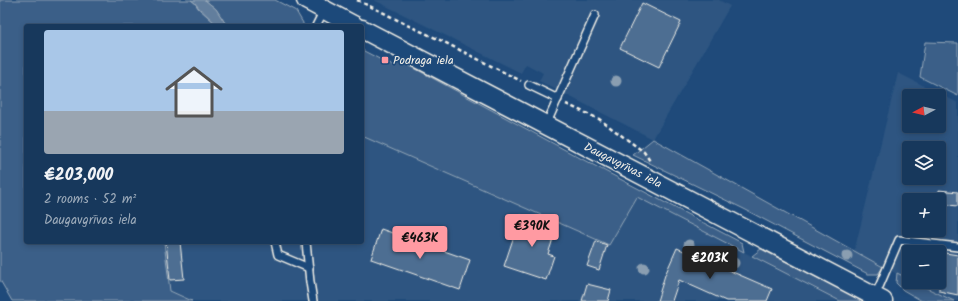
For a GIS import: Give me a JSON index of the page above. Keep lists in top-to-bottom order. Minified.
{"streets":{"main road":["Daugavgrīvas iela"]},"places":{"transit":["Podraga iela"]},"north":"left","page":{"list":[{"name":"€203,000","note":"2 rooms · 52 m² · Daugavgrīvas iela"}],"map_buttons":["+","−"],"price":["€390K","€463K","€203K"]}}
